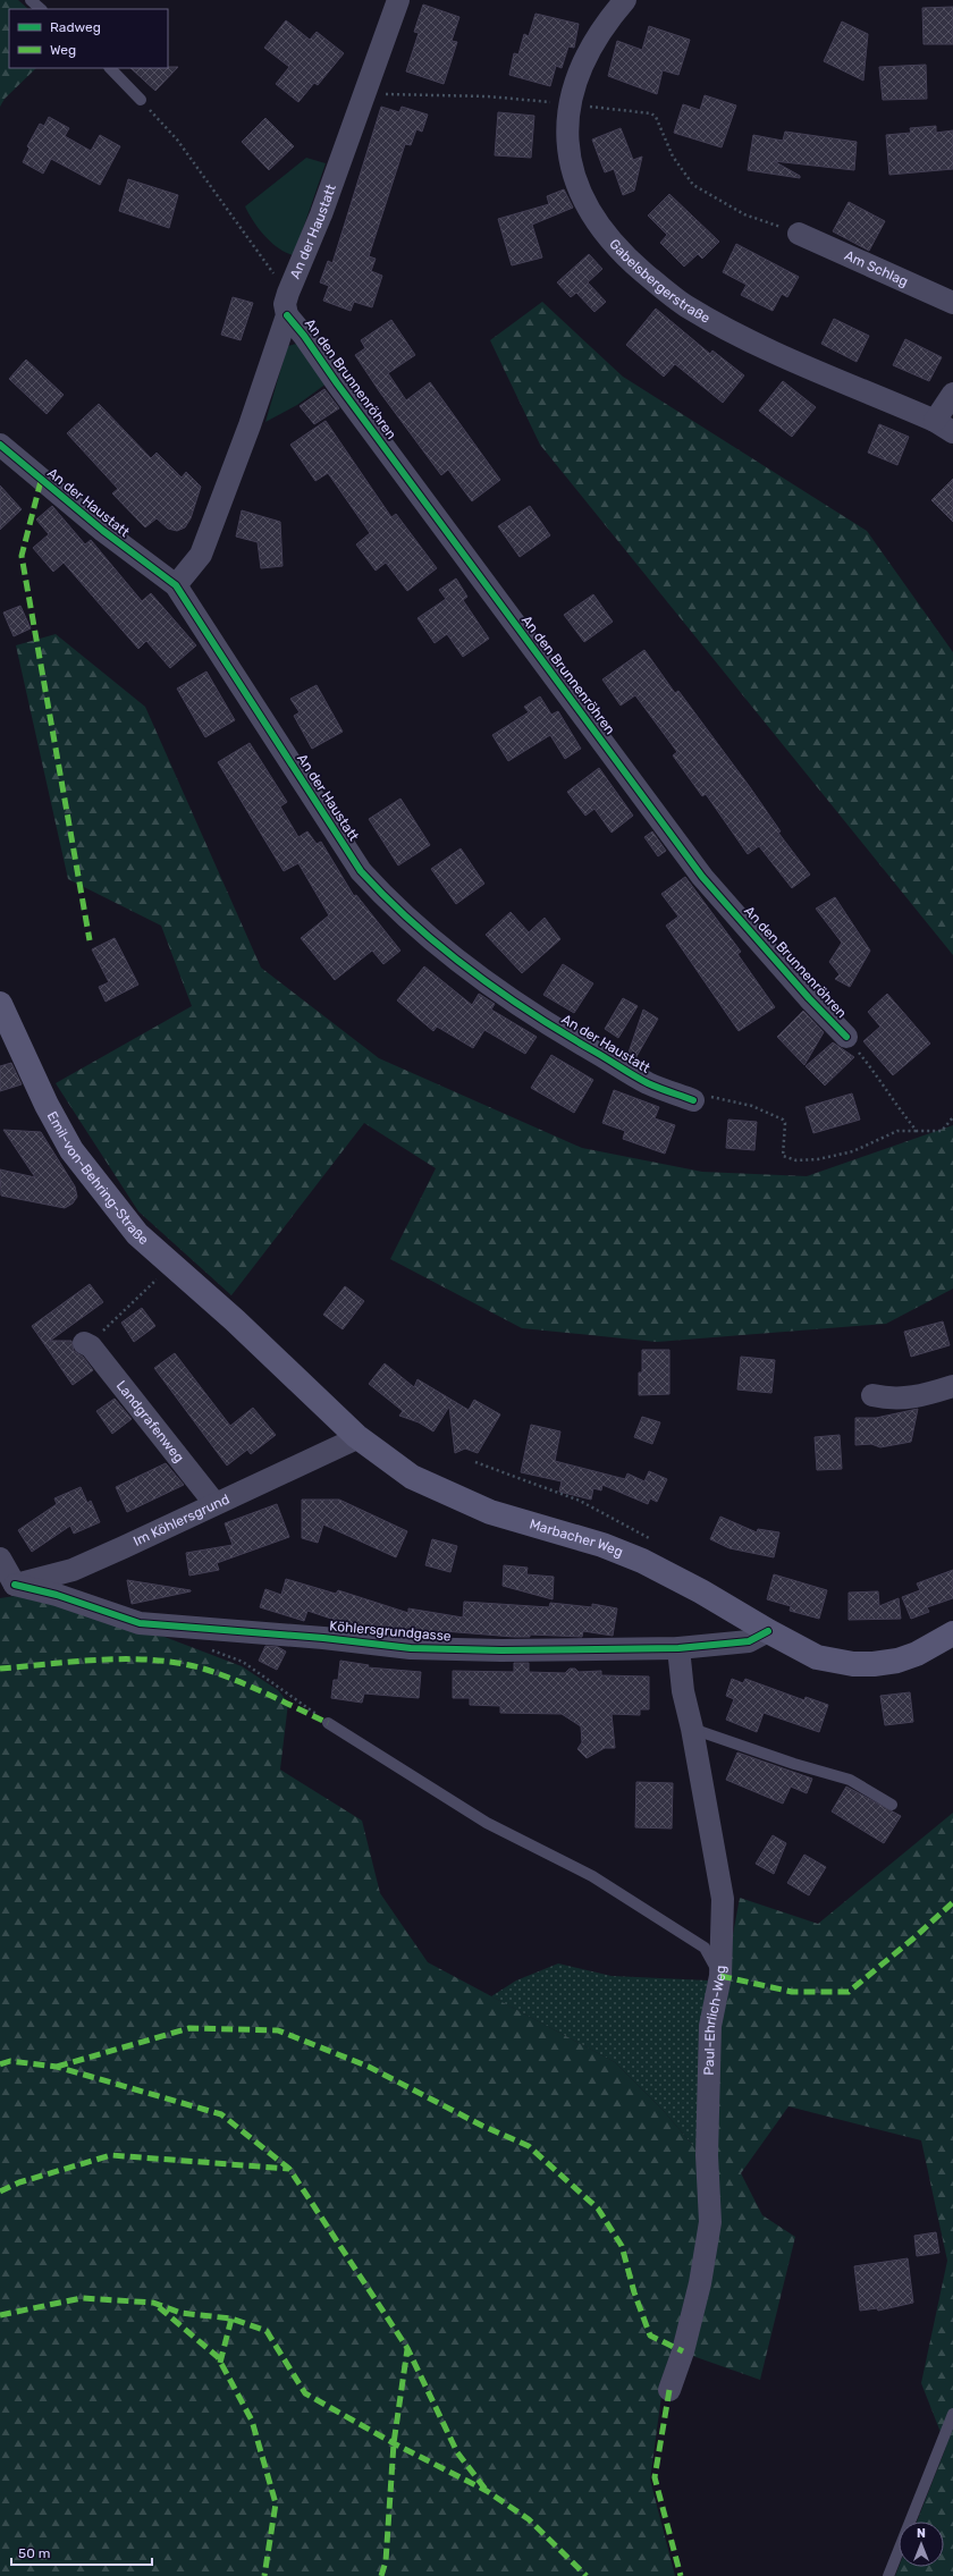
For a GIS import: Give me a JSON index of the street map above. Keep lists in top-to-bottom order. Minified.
{"streets":{"main road":["Emil-von-Behring-Straße","Marbacher Weg"],"street":["An der Haustatt","Am Schlag","Gabelsbergerstraße","An den Brunnenröhren","Landgrafenweg","Im Köhlersgrund","Köhlersgrundgasse","Paul-Ehrlich-Weg"]},"crossings":[["An der Haustatt","An den Brunnenröhren"],["Emil-von-Behring-Straße","Marbacher Weg"],["Landgrafenweg","Im Köhlersgrund"],["Im Köhlersgrund","Marbacher Weg"],["Im Köhlersgrund","Köhlersgrundgasse"],["Marbacher Weg","Köhlersgrundgasse"],["Köhlersgrundgasse","Paul-Ehrlich-Weg"]],"legend":["Radweg","Weg"],"scale_bar":"50 m","north":"top"}
